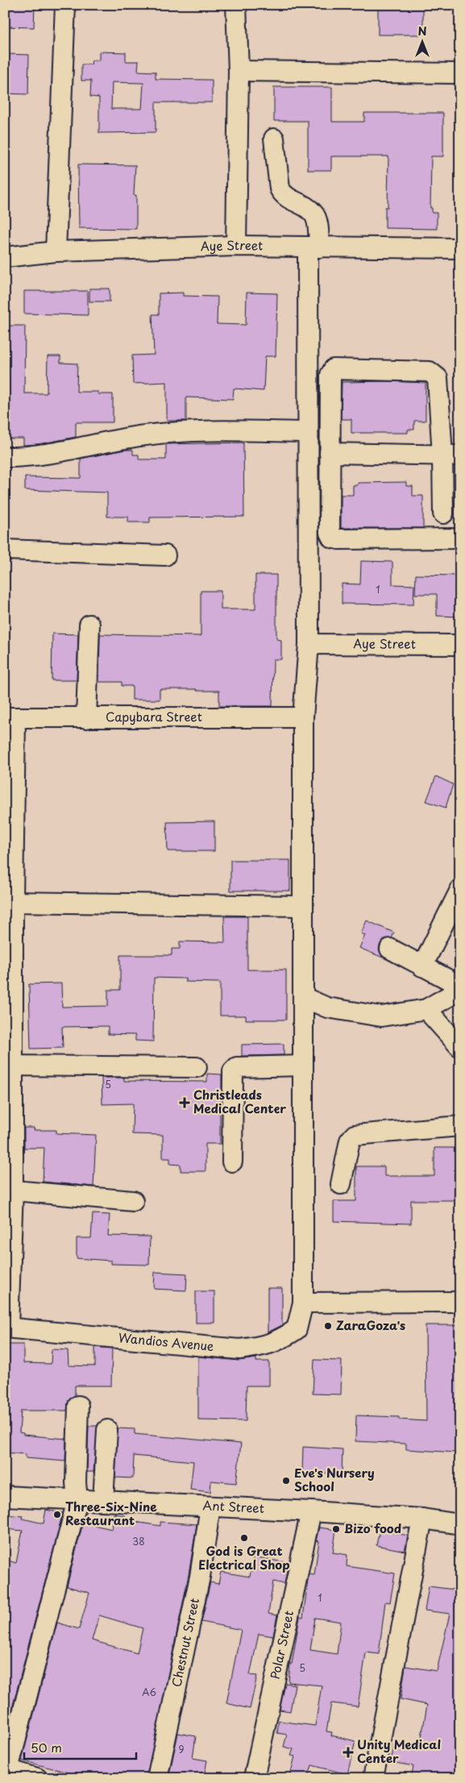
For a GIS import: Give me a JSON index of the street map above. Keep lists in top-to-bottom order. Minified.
{"streets":{"street":["Aye Street","Capybara Street","Wandios Avenue","Ant Street","Chestnut Street","Polar Street"]},"crossings":[["Aye Street","Wandios Avenue"],["Capybara Street","Wandios Avenue"],["Ant Street","Chestnut Street"],["Ant Street","Polar Street"]],"places":{"health":["Christleads Medical Center","Unity Medical Center"],"other":["ZaraGoza's","Eve's Nursery School","Three-Six-Nine Restaurant","Bizo food","God is Great Electrical Shop"]},"house_numbers":["1","5","38","1","5","A6","9"],"scale_bar":"50 m","north":"top"}
